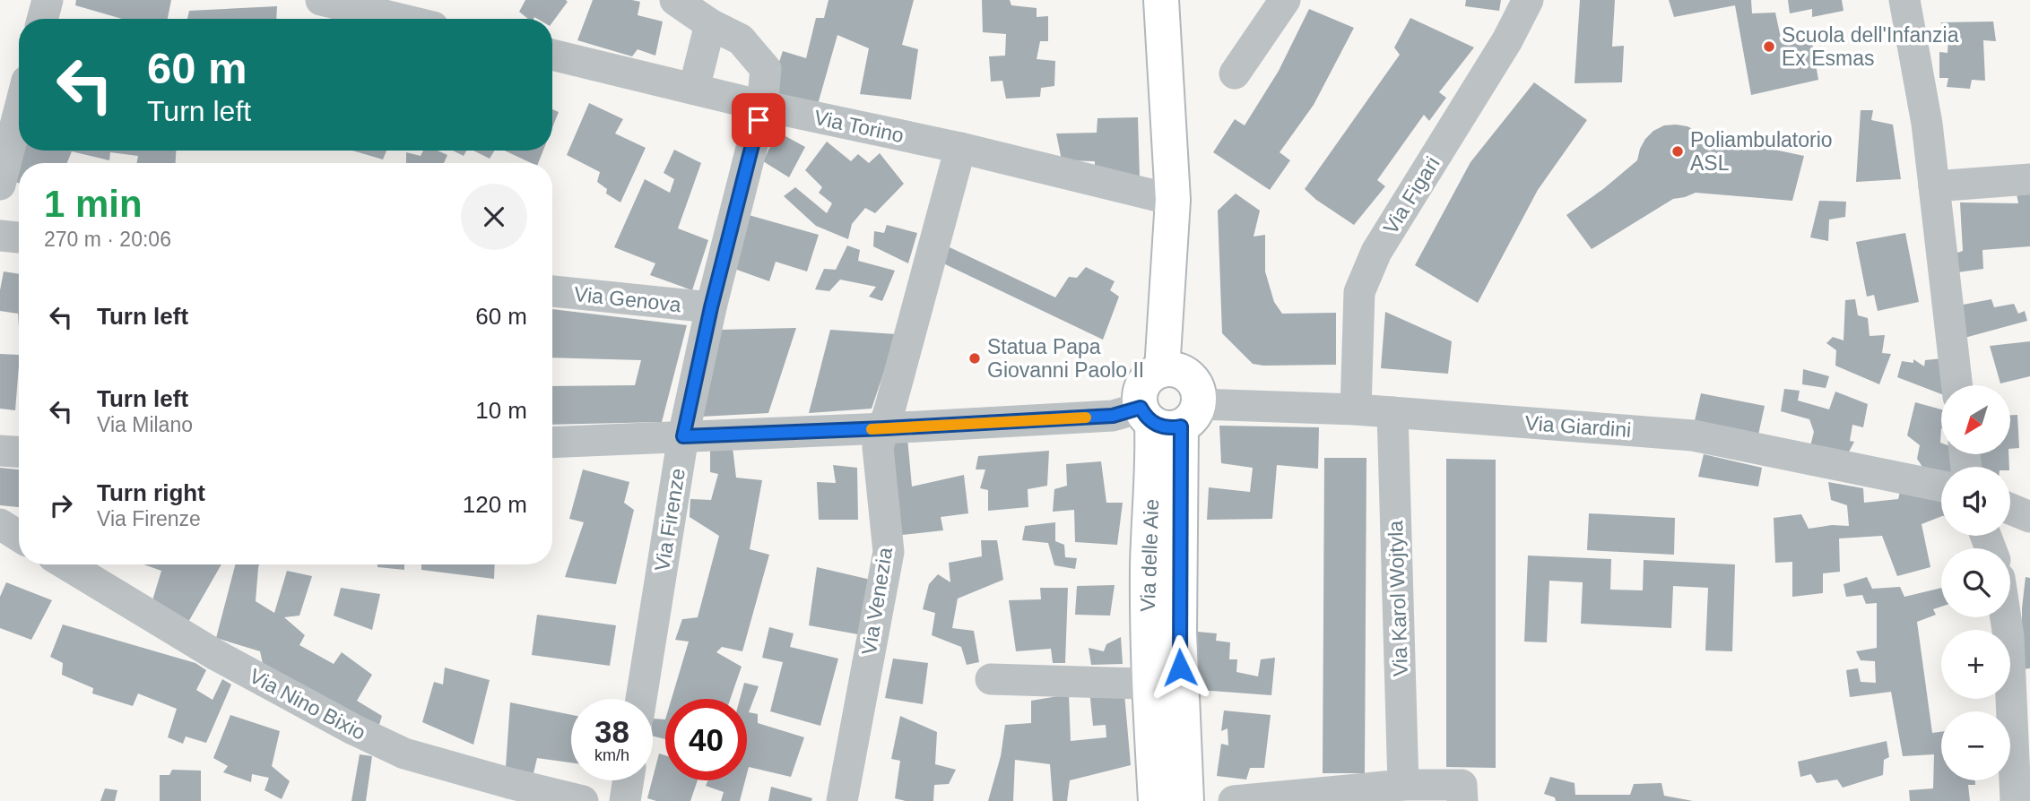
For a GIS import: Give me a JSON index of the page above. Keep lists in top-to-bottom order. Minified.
{"streets":{"street":["Via Torino","Via Figari","Via Genova","Via Giardini","Via Firenze","Via delle Aie","Via Karol Wojtyla","Via Venezia","Via Nino Bixio"]},"crossings":[["Via Torino","Via Firenze"],["Via Torino","Via Venezia"],["Via Figari","Via Giardini"],["Via Genova","Via Firenze"],["Via Giardini","Via Firenze"],["Via Giardini","Via delle Aie"],["Via Giardini","Via Karol Wojtyla"],["Via Giardini","Via Venezia"]],"places":["Scuola dell'Infanzia Ex Esmas","Poliambulatorio ASL","Statua Papa Giovanni Paolo II"],"north":"bottom left","page":{"turn":["60 m","Turn left"],"heading":["1 min","270 m · 20:06"],"list":[{"name":"Turn left","value":"60 m"},{"name":"Turn left","note":"Via Milano","value":"10 m"},{"name":"Turn right","note":"Via Firenze","value":"120 m"}],"map_buttons":["+","−"],"speed":"38 km/h","limit":"40"}}
